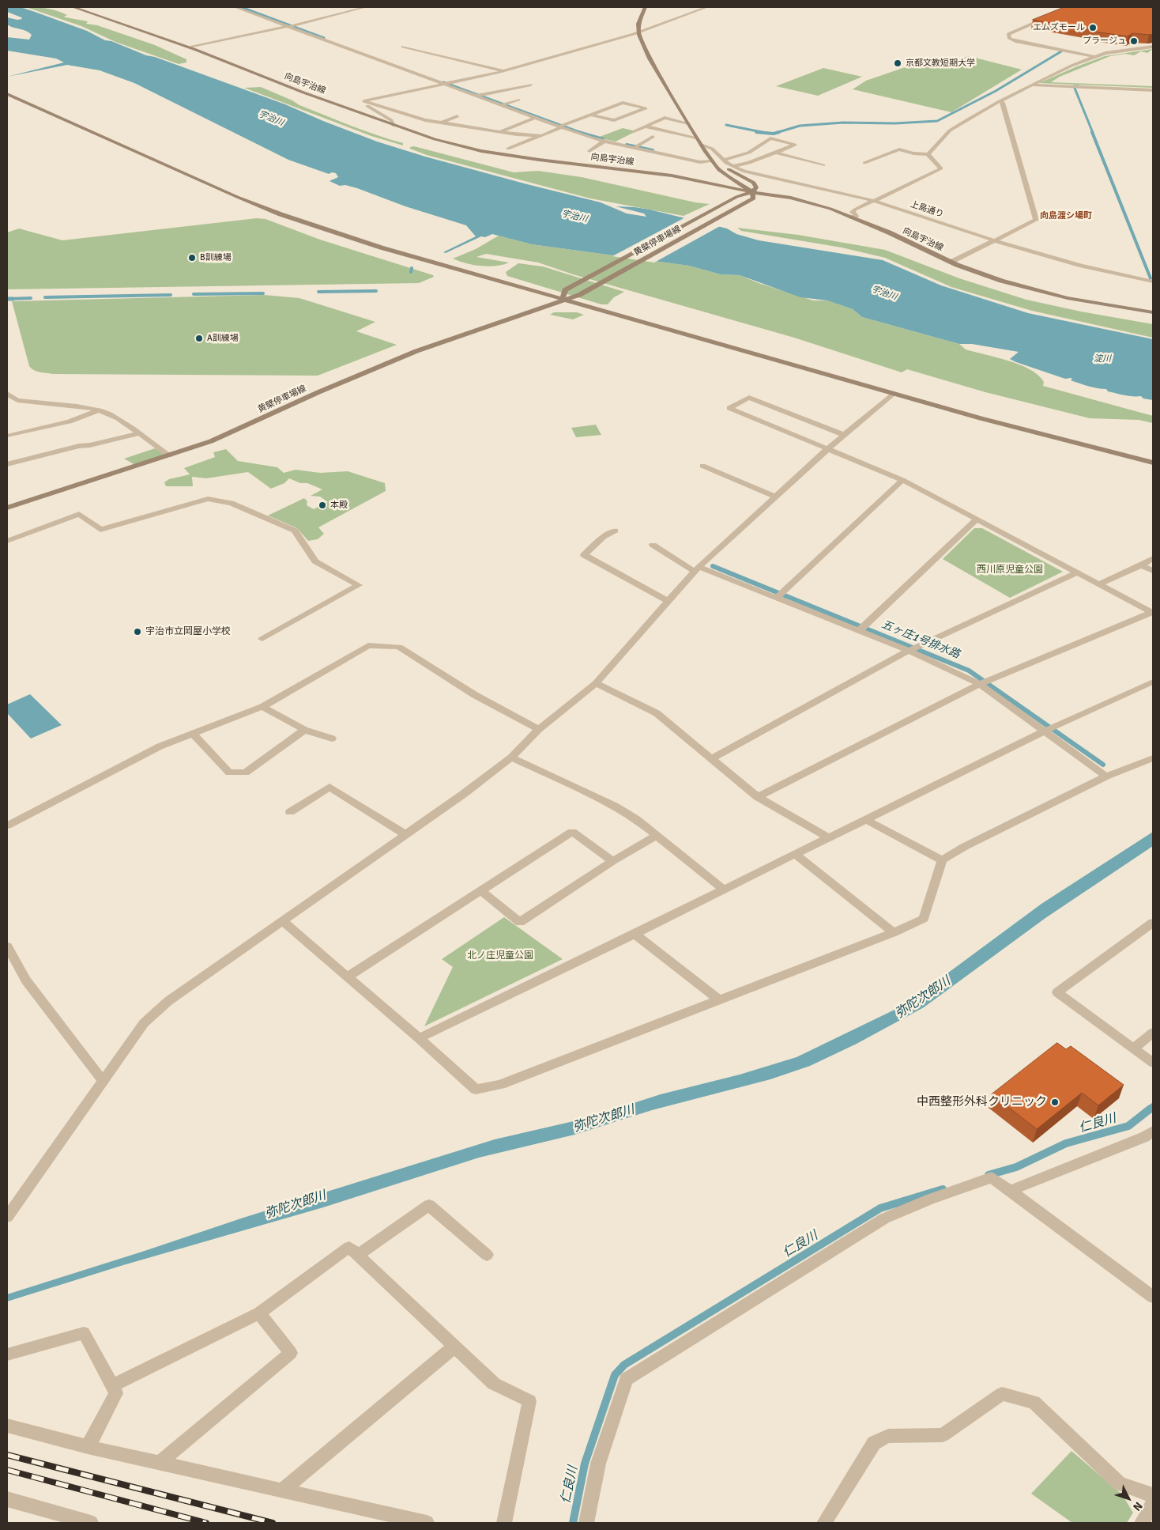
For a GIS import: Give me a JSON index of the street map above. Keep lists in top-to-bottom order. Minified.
{"streets":{"main road":["向島宇治線","黄檗停車場線"],"street":["上島通り"]},"crossings":[["向島宇治線","黄檗停車場線"]],"districts":["向島渡シ場町"],"water":["宇治川","淀川","五ヶ庄1号排水路","弥陀次郎川","仁良川"],"parks":["西川原児童公園","北ノ庄児童公園"],"places":["エムズモール","プラージュ","京都文教短期大学","B訓練場","A訓練場","本殿","宇治市立岡屋小学校","中西整形外科クリニック"],"north":"bottom right"}
